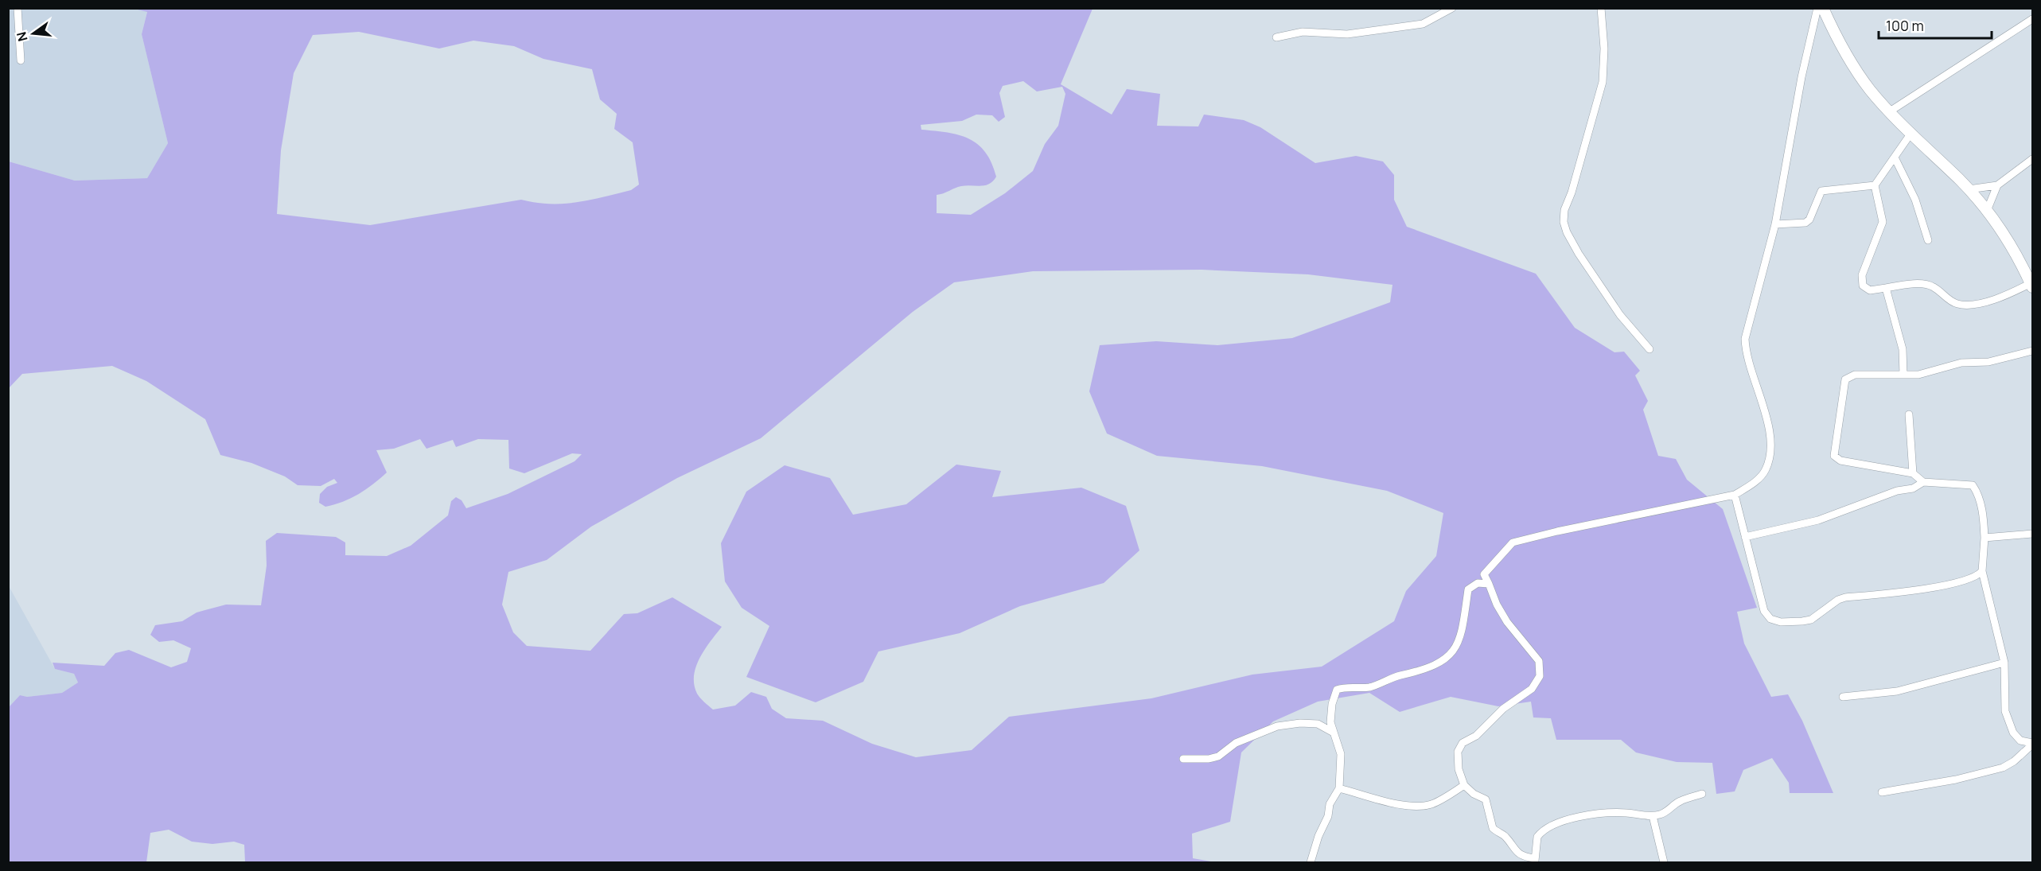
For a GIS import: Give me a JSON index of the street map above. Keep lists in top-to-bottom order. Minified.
{"scale_bar":"100 m","north":"left"}
